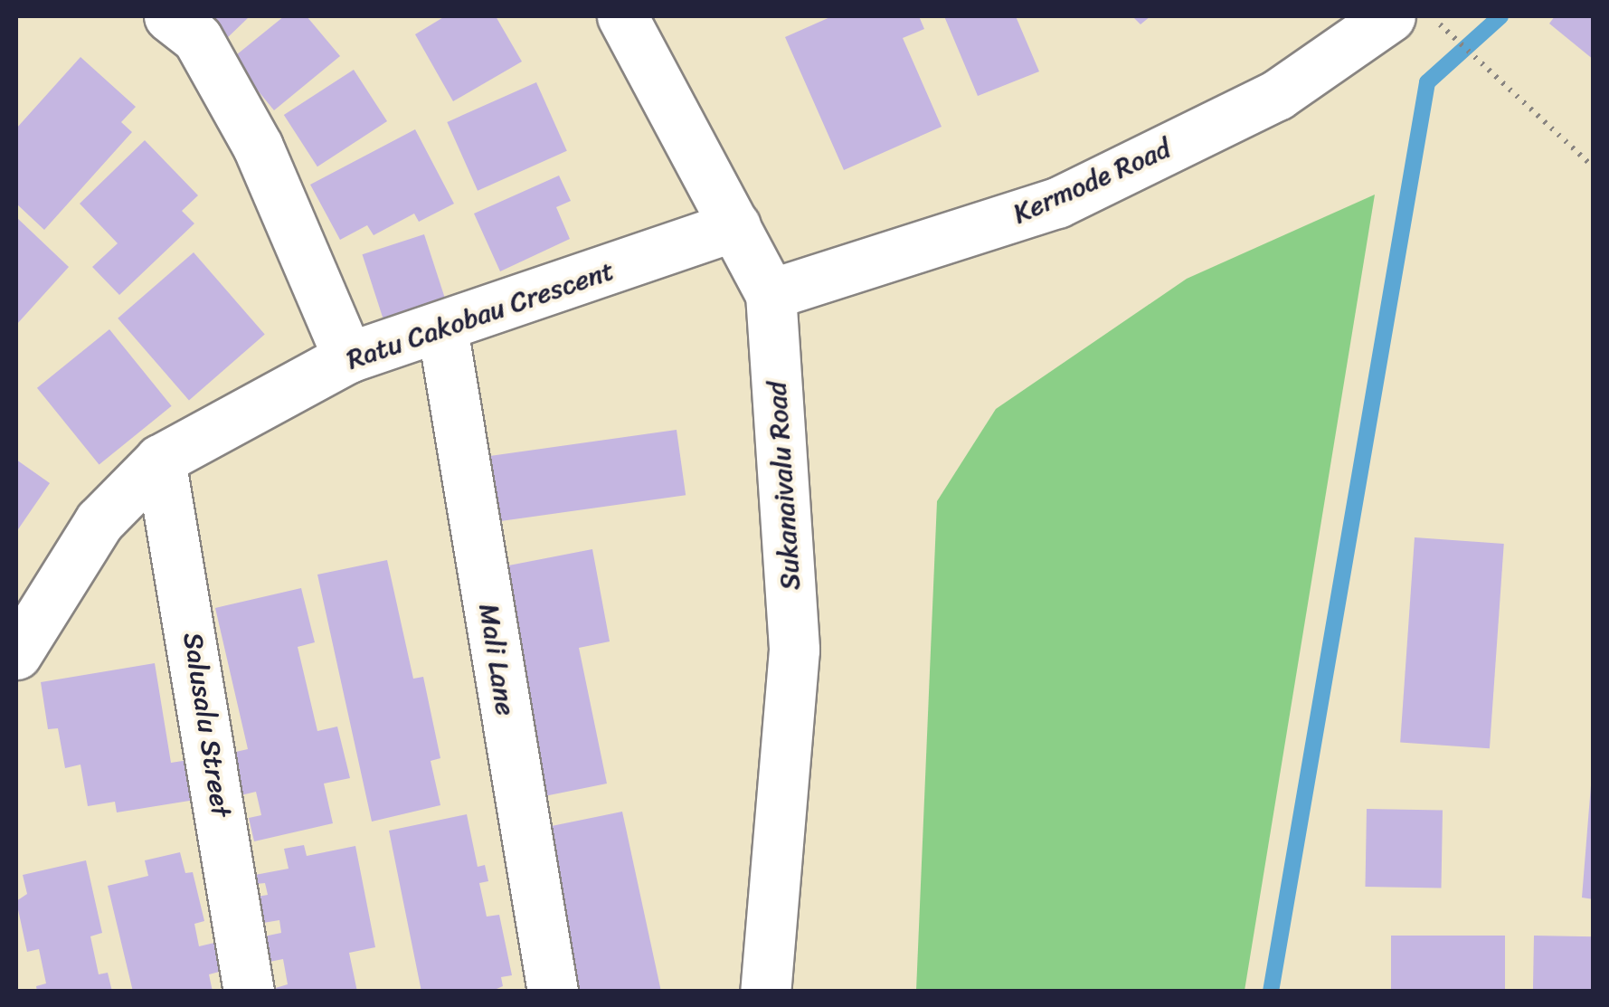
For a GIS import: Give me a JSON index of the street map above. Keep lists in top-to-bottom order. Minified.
{"streets":{"street":["Kermode Road","Ratu Cakobau Crescent","Sukanaivalu Road","Mali Lane","Salusalu Street"]},"crossings":[["Kermode Road","Sukanaivalu Road"],["Ratu Cakobau Crescent","Sukanaivalu Road"],["Ratu Cakobau Crescent","Mali Lane"],["Ratu Cakobau Crescent","Salusalu Street"]]}
